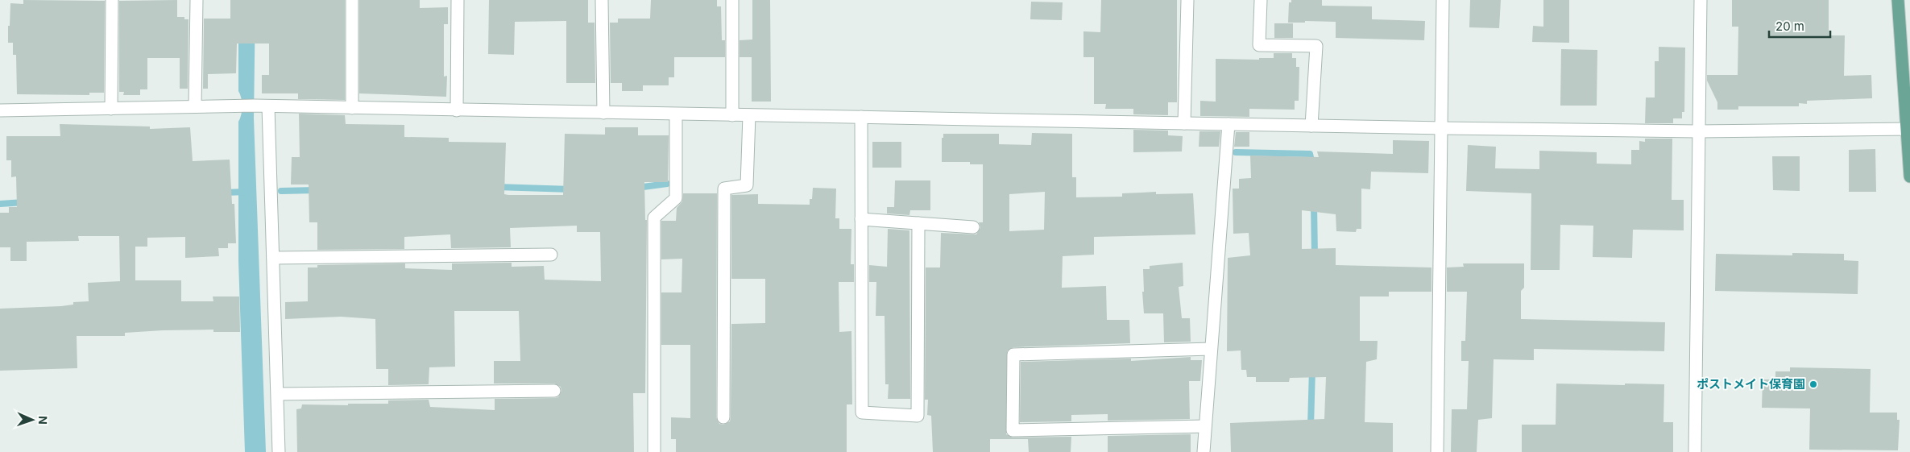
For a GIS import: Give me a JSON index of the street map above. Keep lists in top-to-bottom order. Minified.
{"places":["ポストメイト保育園"],"scale_bar":"20 m","north":"right"}
